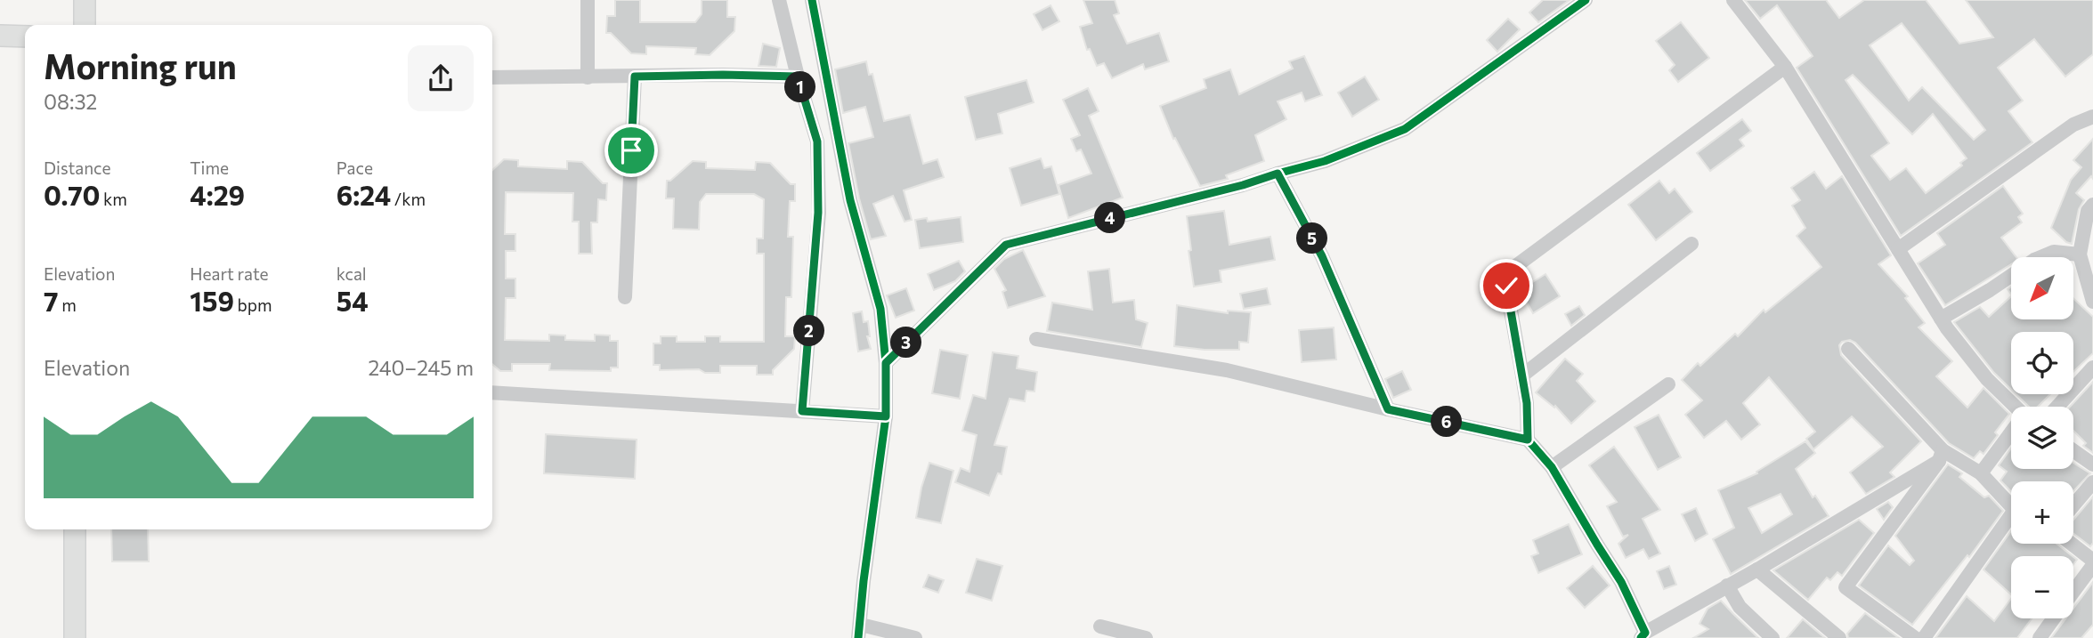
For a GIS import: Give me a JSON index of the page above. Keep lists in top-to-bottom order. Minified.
{"north":"bottom left","page":{"heading":["Morning run","08:32"],"pins":["1","4","5","2","3","6"],"stats":[["Distance","0.70 km"],["Time","4:29"],["Pace","6:24 /km"],["Elevation","7 m"],["Heart rate","159 bpm"],["kcal","54"]],"map_buttons":["+","−"],"chart":["Elevation","240–245 m"]}}
